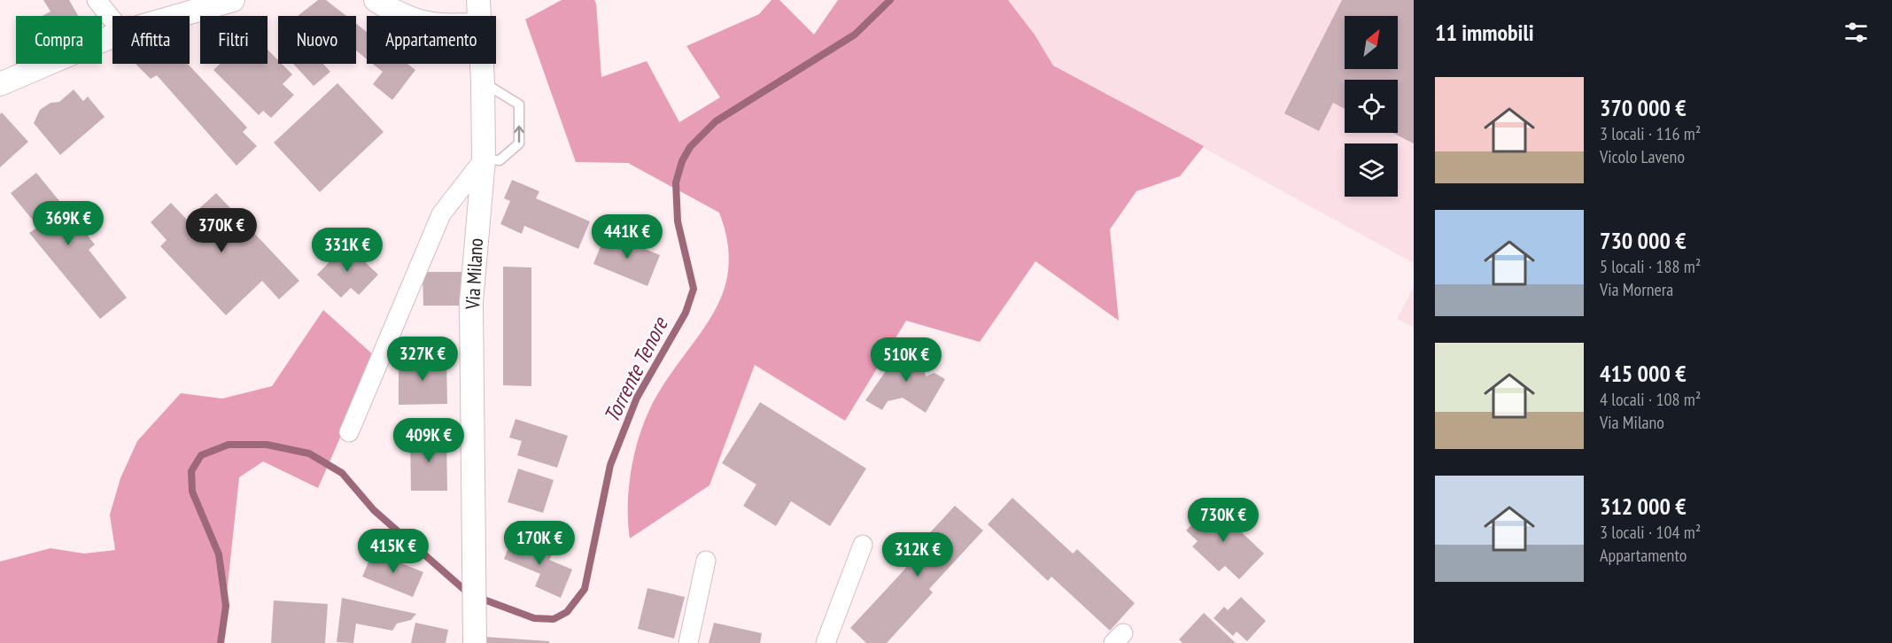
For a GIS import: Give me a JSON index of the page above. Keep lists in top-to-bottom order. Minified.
{"streets":{"street":["Via Milano"]},"water":["Torrente Tenore"],"north":"top right","page":{"heading":"11 immobili","chip":["Compra","Affitta","Filtri","Nuovo","Appartamento"],"list":[{"name":"370 000 €","note":"3 locali · 116 m² · Vicolo Laveno"},{"name":"730 000 €","note":"5 locali · 188 m² · Via Mornera"},{"name":"415 000 €","note":"4 locali · 108 m² · Via Milano"},{"name":"312 000 €","note":"3 locali · 104 m² · Appartamento"}],"price":["369K €","370K €","441K €","331K €","327K €","510K €","409K €","730K €","170K €","415K €","312K €"]}}
